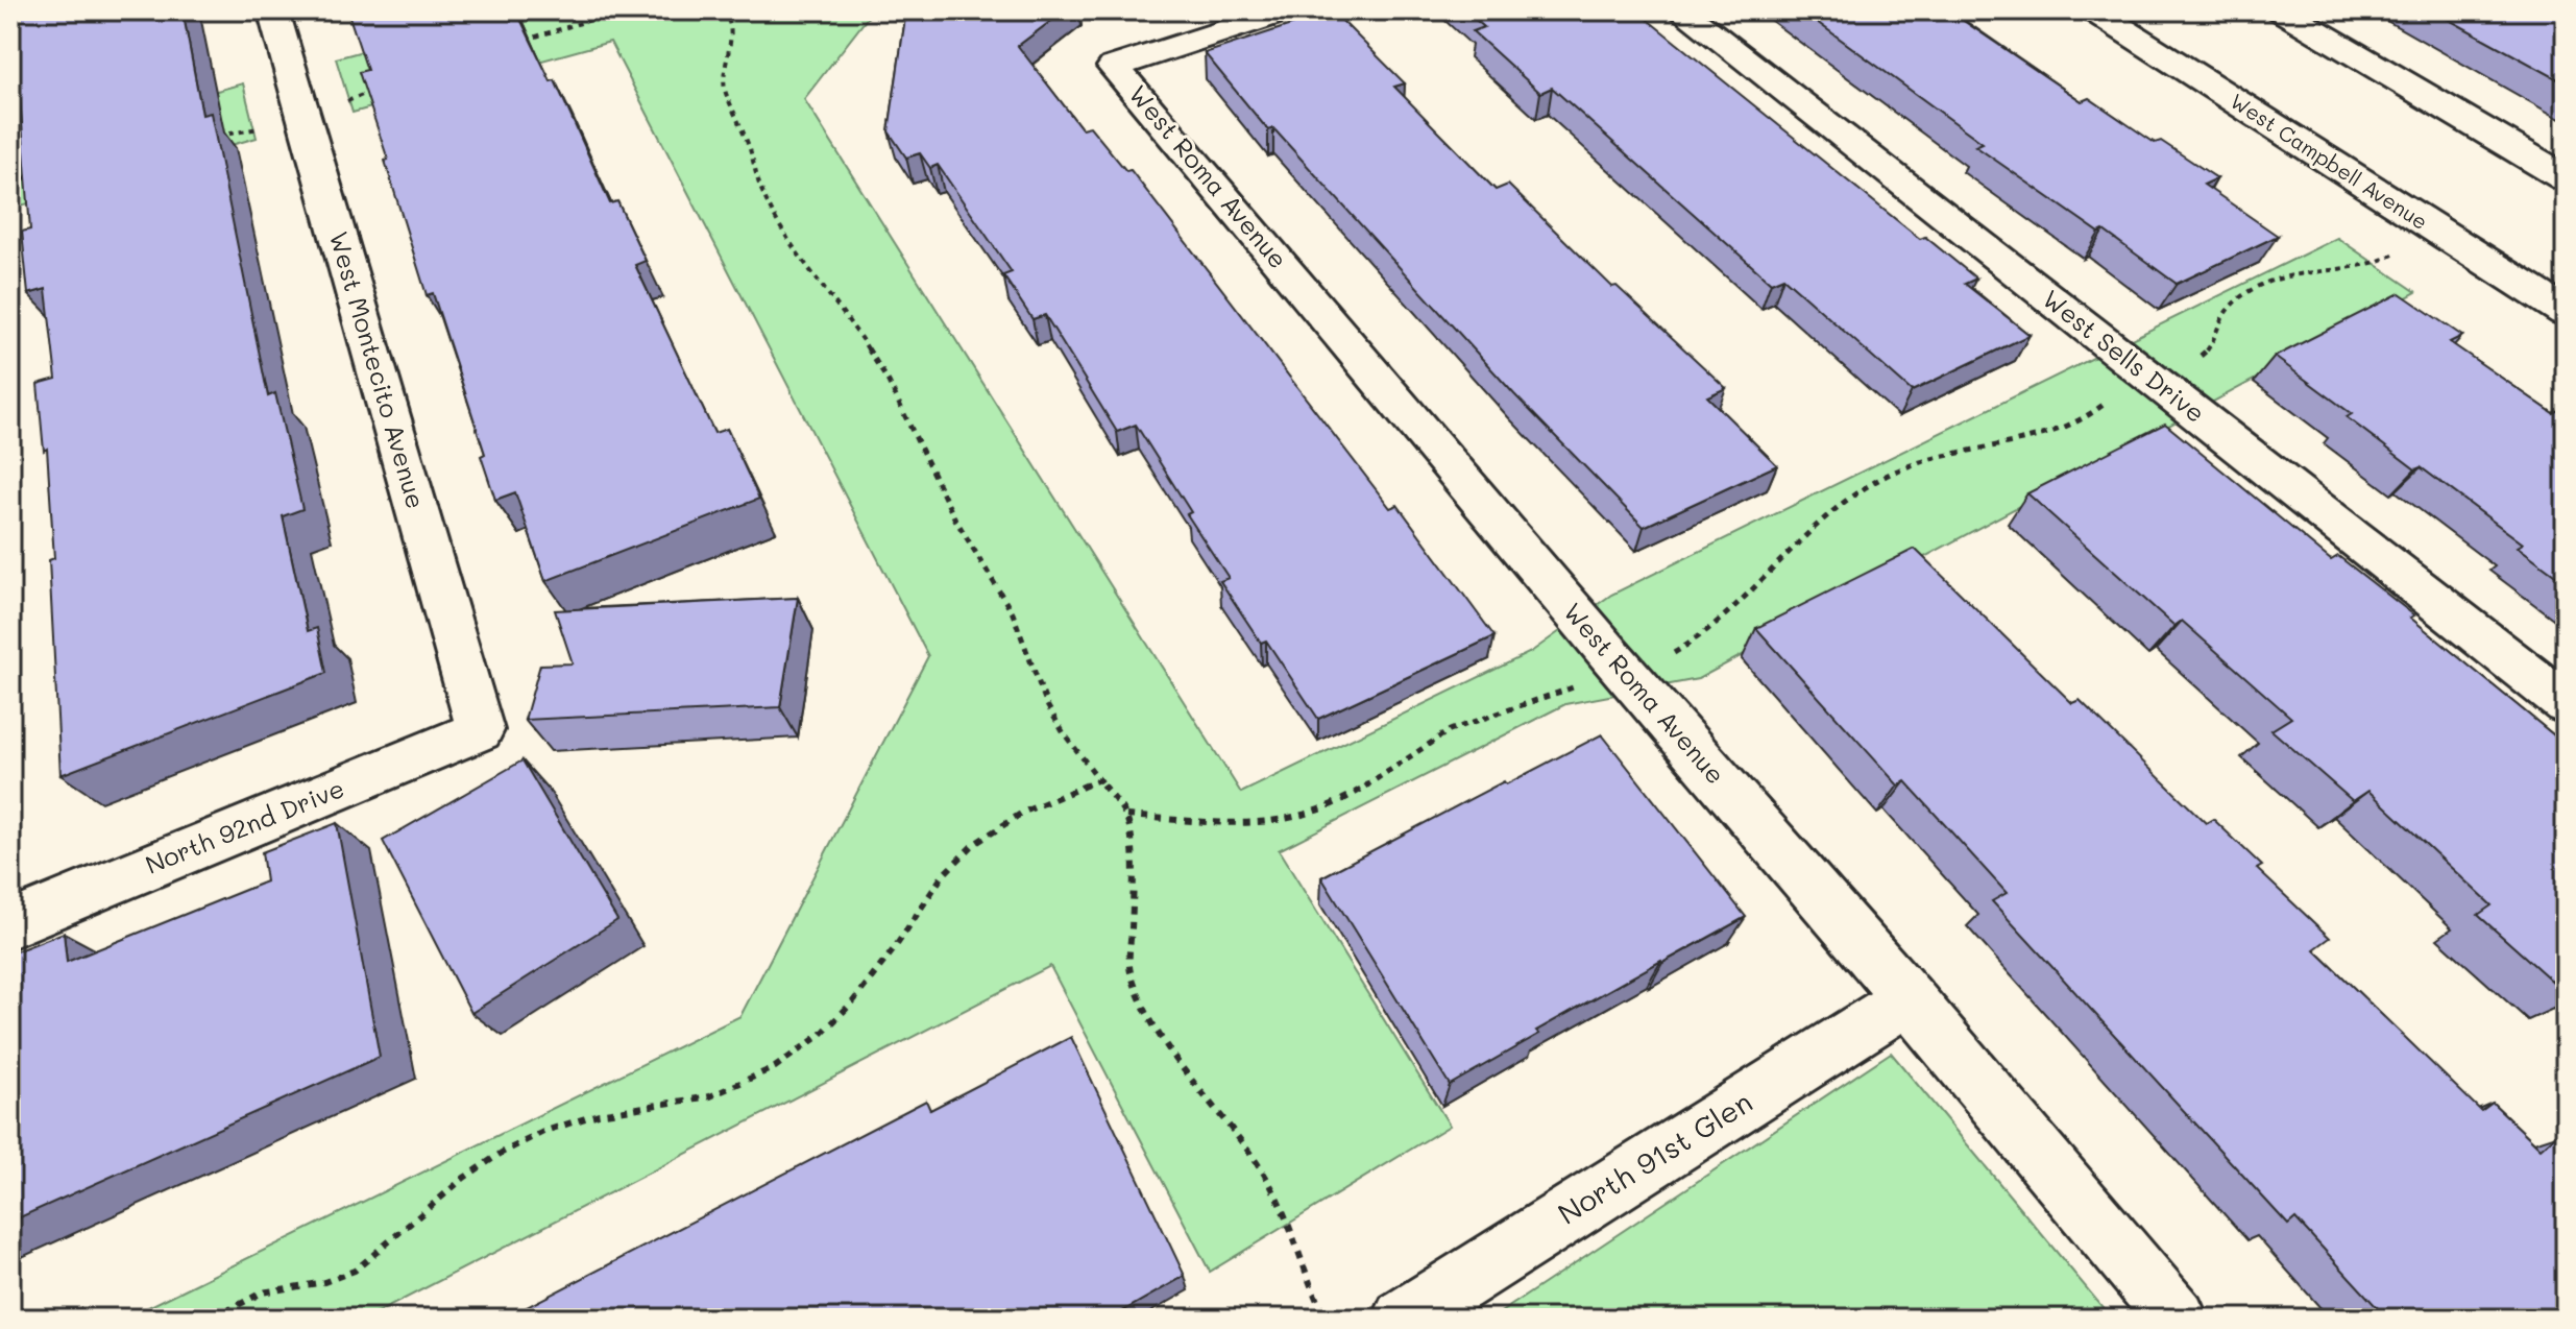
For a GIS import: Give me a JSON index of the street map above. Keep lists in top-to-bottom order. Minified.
{"streets":{"street":["West Campbell Avenue","West Roma Avenue","West Sells Drive","West Montecito Avenue","North 92nd Drive","North 91st Glen"]},"crossings":[["West Roma Avenue","North 91st Glen"],["West Montecito Avenue","North 92nd Drive"]]}
